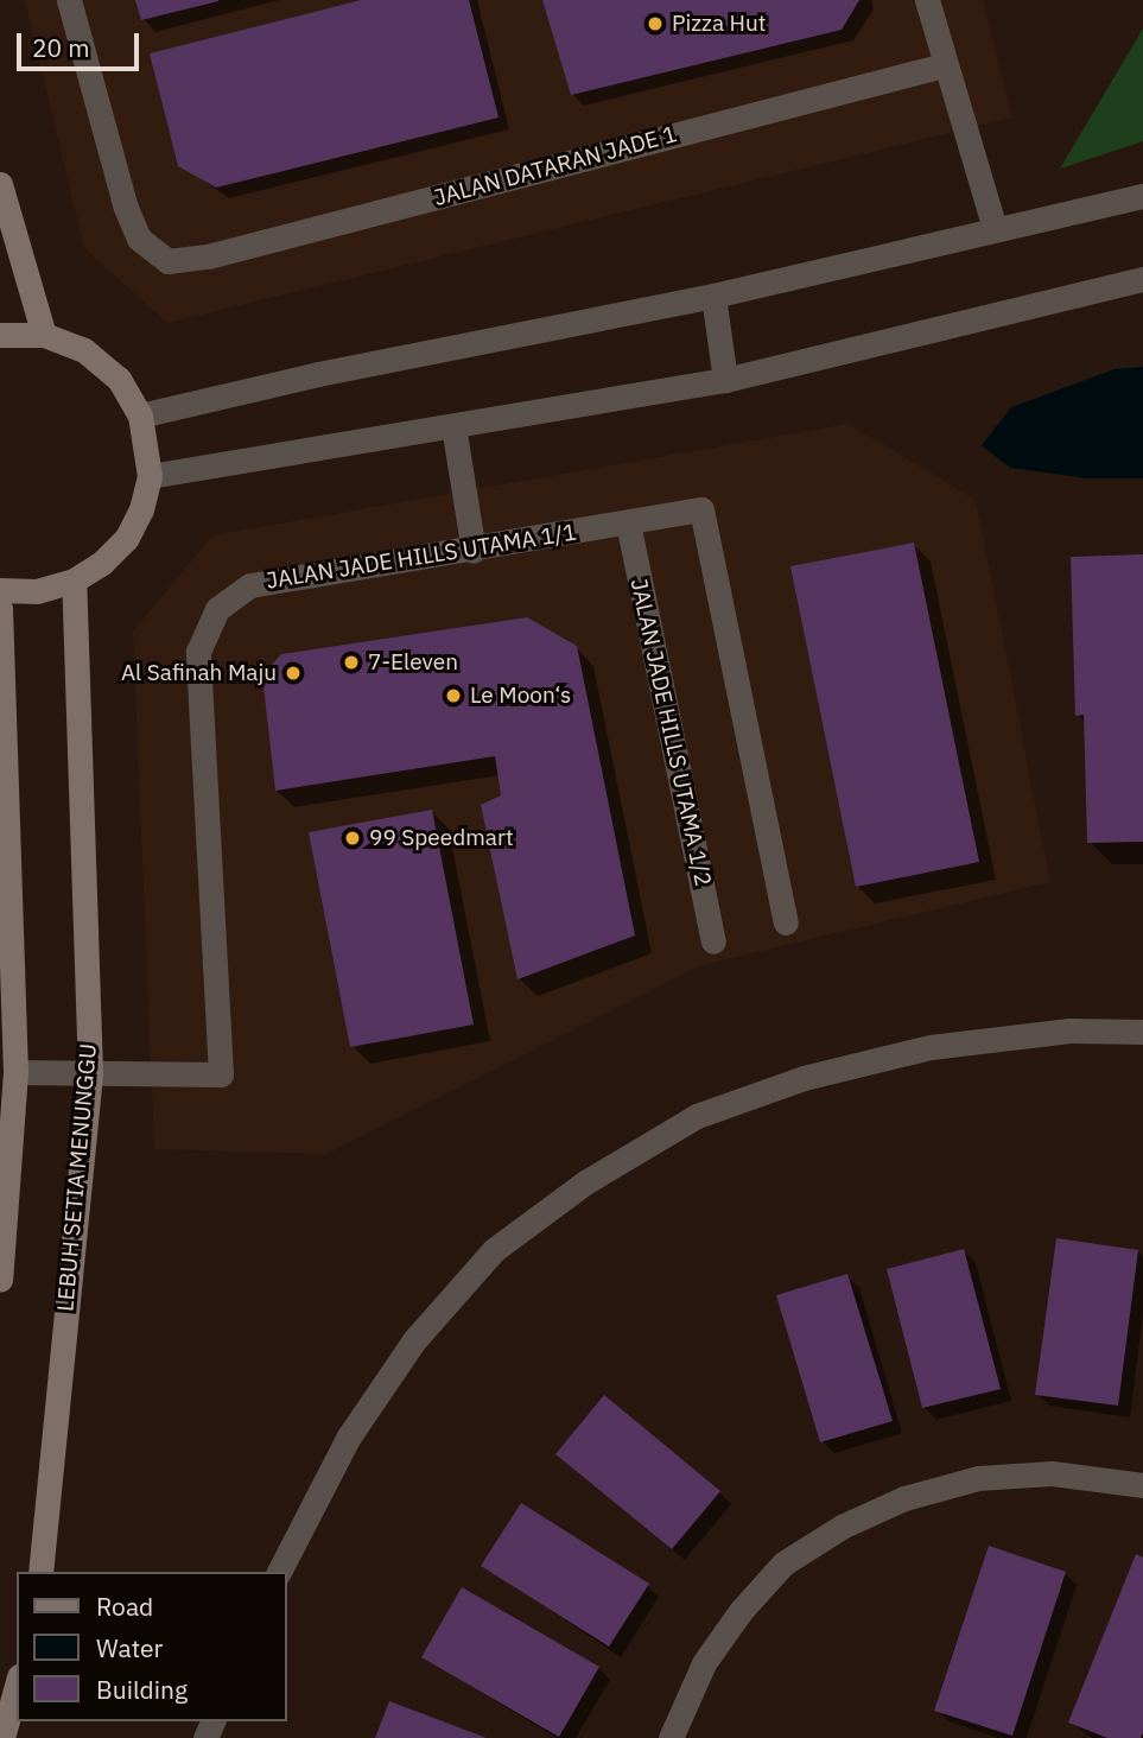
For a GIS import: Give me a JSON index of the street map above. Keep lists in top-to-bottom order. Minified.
{"streets":{"street":["JALAN DATARAN JADE 1","JALAN JADE HILLS UTAMA 1/1","JALAN JADE HILLS UTAMA 1/2","LEBUH SETIA MENUNGGU"]},"crossings":[["JALAN JADE HILLS UTAMA 1/1","JALAN JADE HILLS UTAMA 1/2"],["JALAN JADE HILLS UTAMA 1/1","LEBUH SETIA MENUNGGU"]],"places":["Pizza Hut","7-Eleven","Al Safinah Maju","Le Moon‘s","99 Speedmart"],"legend":["Road","Water","Building"],"scale_bar":"20 m"}
